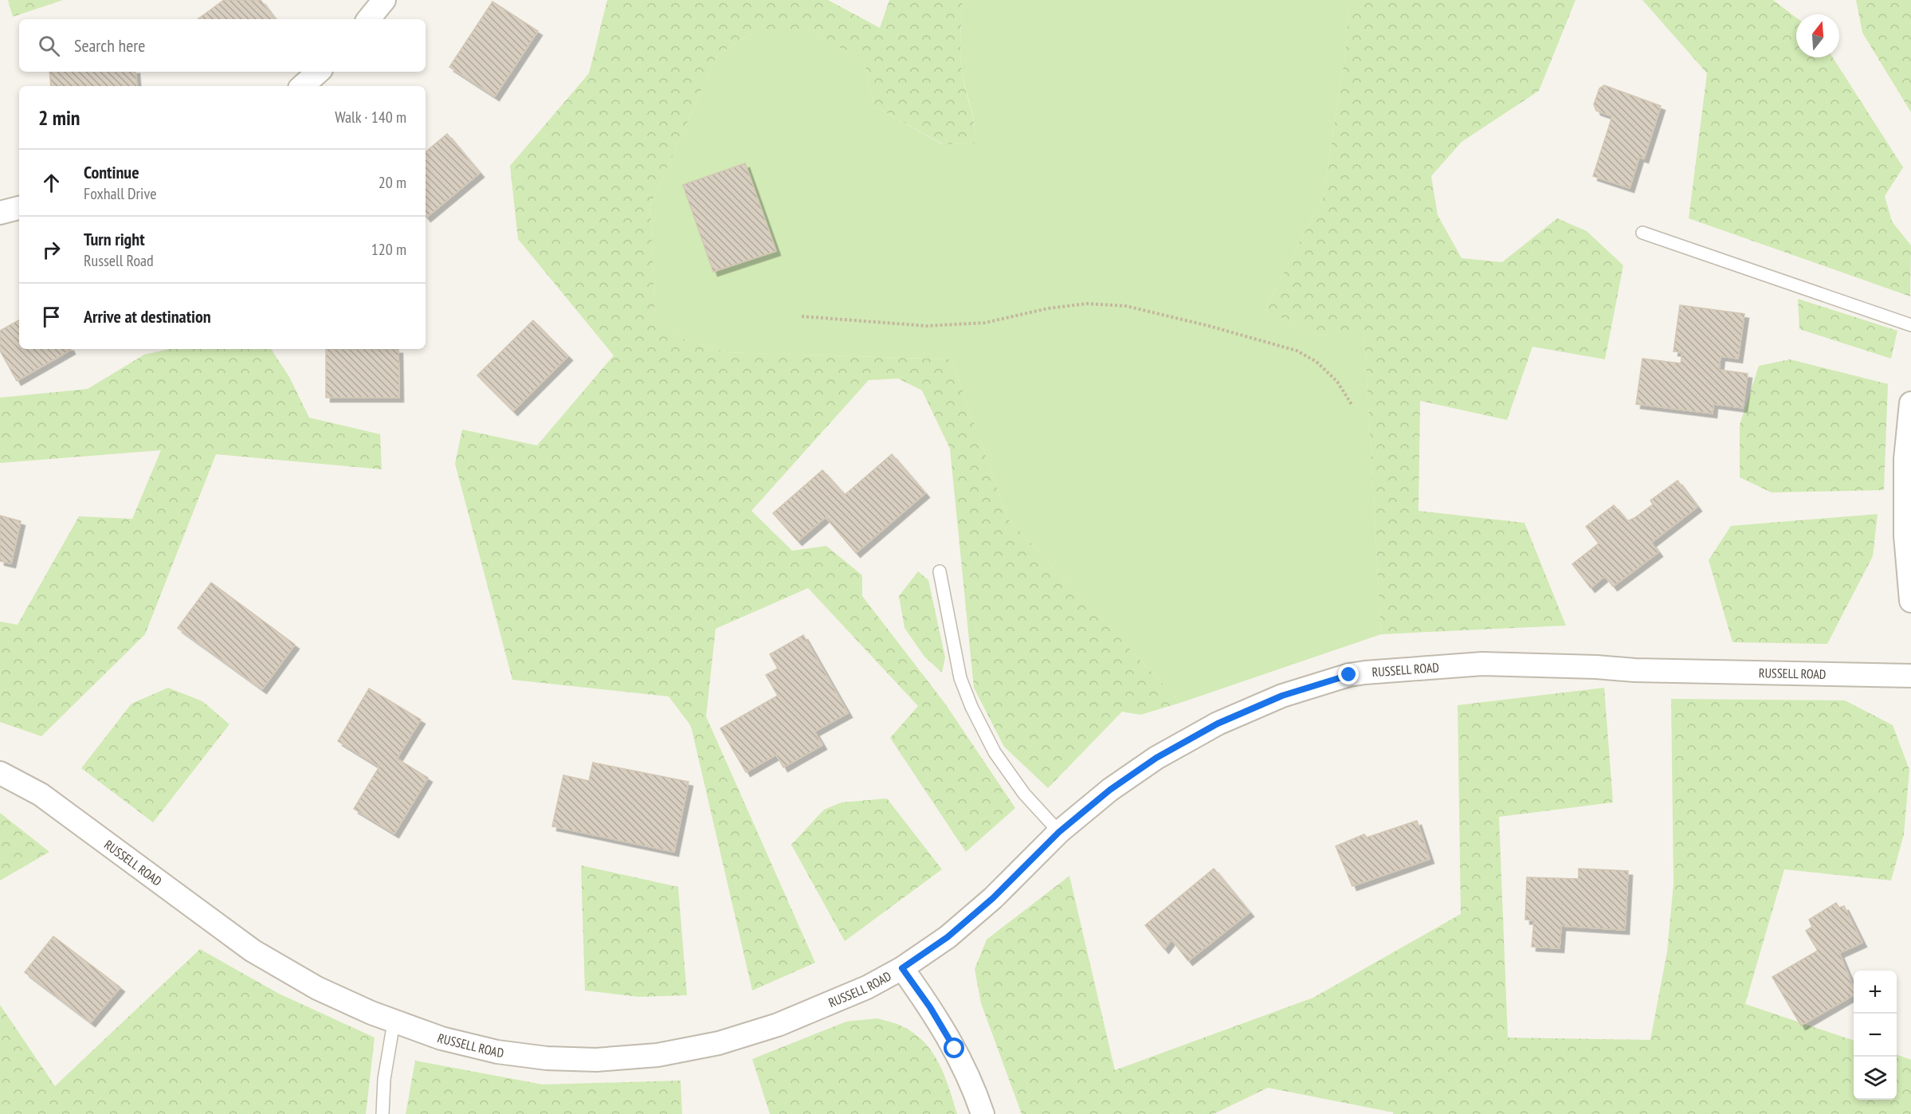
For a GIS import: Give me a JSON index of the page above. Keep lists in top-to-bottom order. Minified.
{"streets":{"street":["RUSSELL ROAD"]},"north":"top","page":{"search":"Search here","heading":["2 min","Walk · 140 m"],"list":[["Continue","Foxhall Drive","20 m"],["Turn right","Russell Road","120 m"],"Arrive at destination"],"map_buttons":["+","−"]}}
